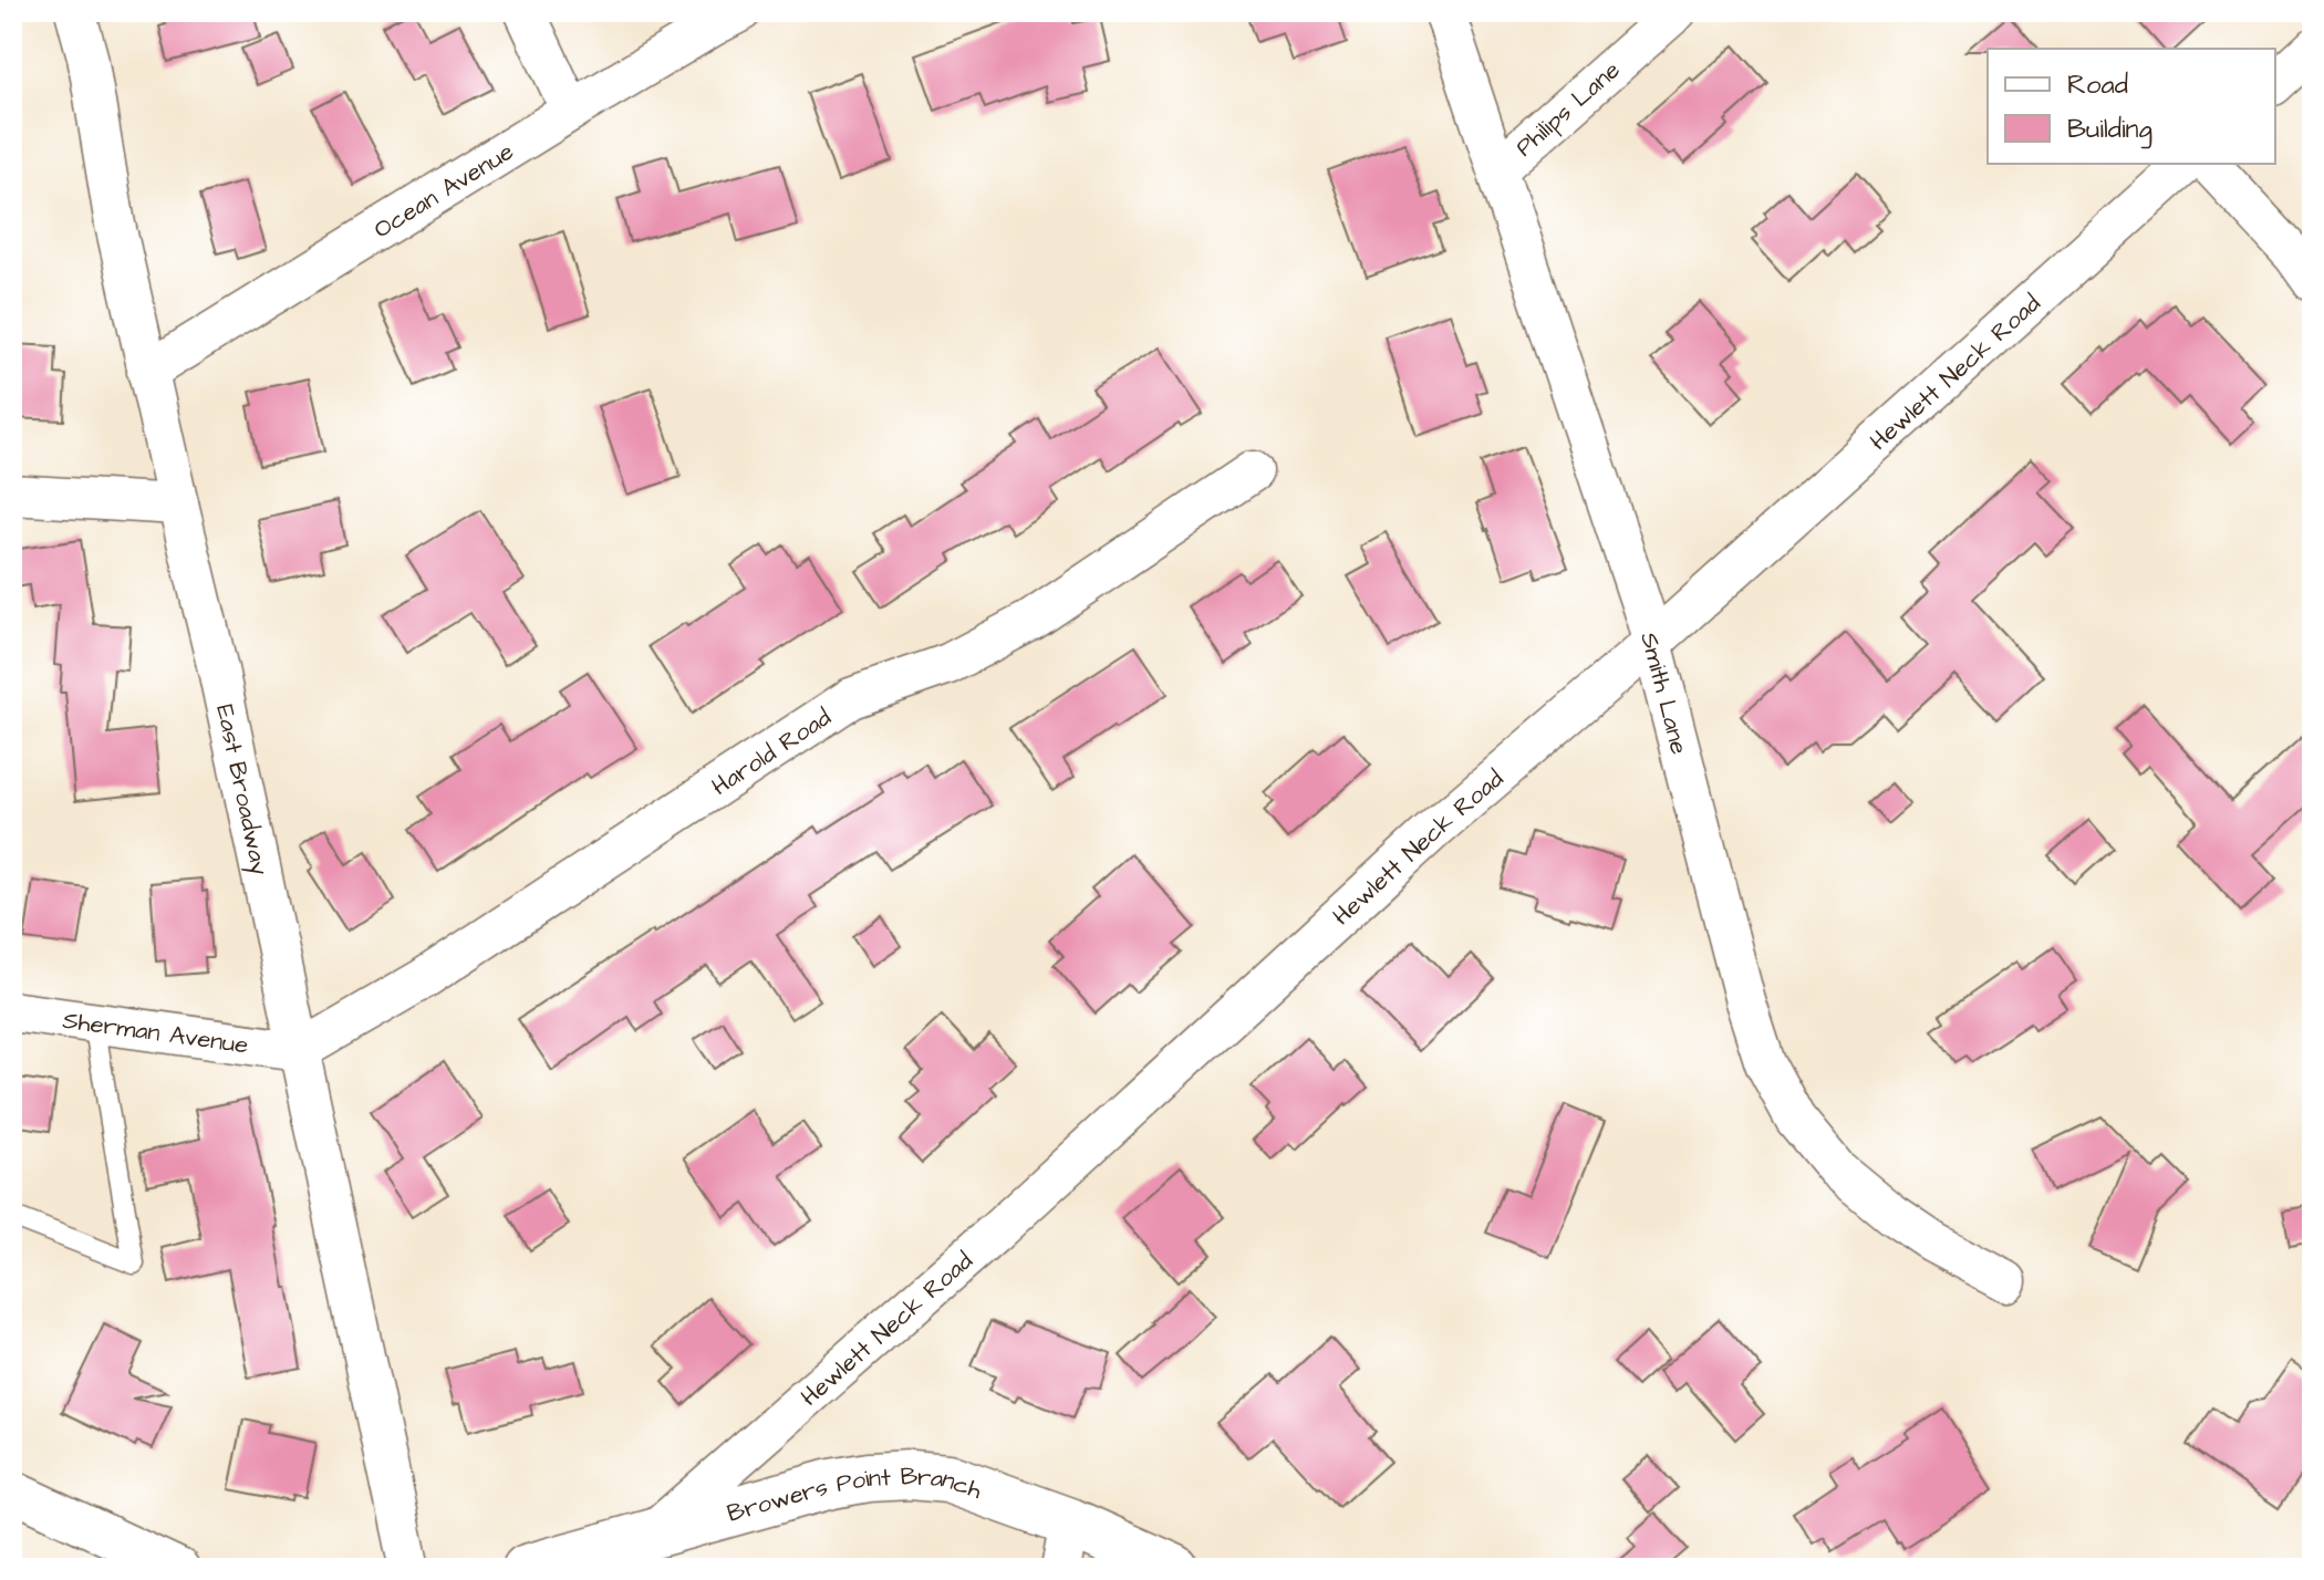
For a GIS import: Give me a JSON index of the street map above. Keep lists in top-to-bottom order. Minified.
{"streets":{"street":["Philips Lane","Ocean Avenue","Hewlett Neck Road","Smith Lane","Harold Road","East Broadway","Sherman Avenue","Browers Point Branch"]},"crossings":[["Philips Lane","Smith Lane"],["Ocean Avenue","East Broadway"],["Hewlett Neck Road","Smith Lane"],["Hewlett Neck Road","Browers Point Branch"],["Harold Road","East Broadway"],["Harold Road","Sherman Avenue"],["East Broadway","Sherman Avenue"]],"legend":["Road","Building"]}
